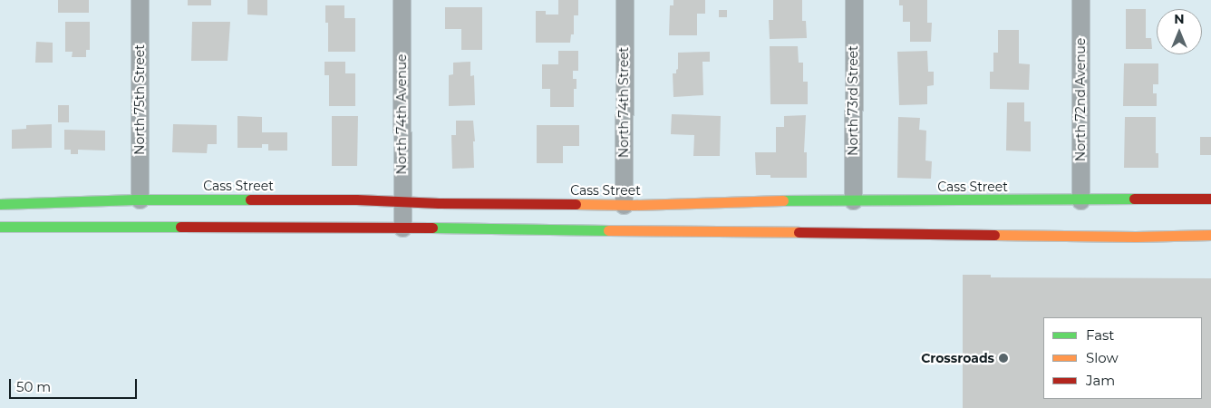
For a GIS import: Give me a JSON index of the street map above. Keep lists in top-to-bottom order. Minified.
{"streets":{"main road":["Cass Street"],"street":["North 75th Street","North 72nd Avenue","North 73rd Street","North 74th Street","North 74th Avenue"]},"crossings":[["North 75th Street","Cass Street"],["North 72nd Avenue","Cass Street"],["North 73rd Street","Cass Street"],["North 74th Street","Cass Street"],["North 74th Avenue","Cass Street"]],"places":["Crossroads"],"legend":["Fast","Slow","Jam"],"scale_bar":"50 m","north":"top"}
